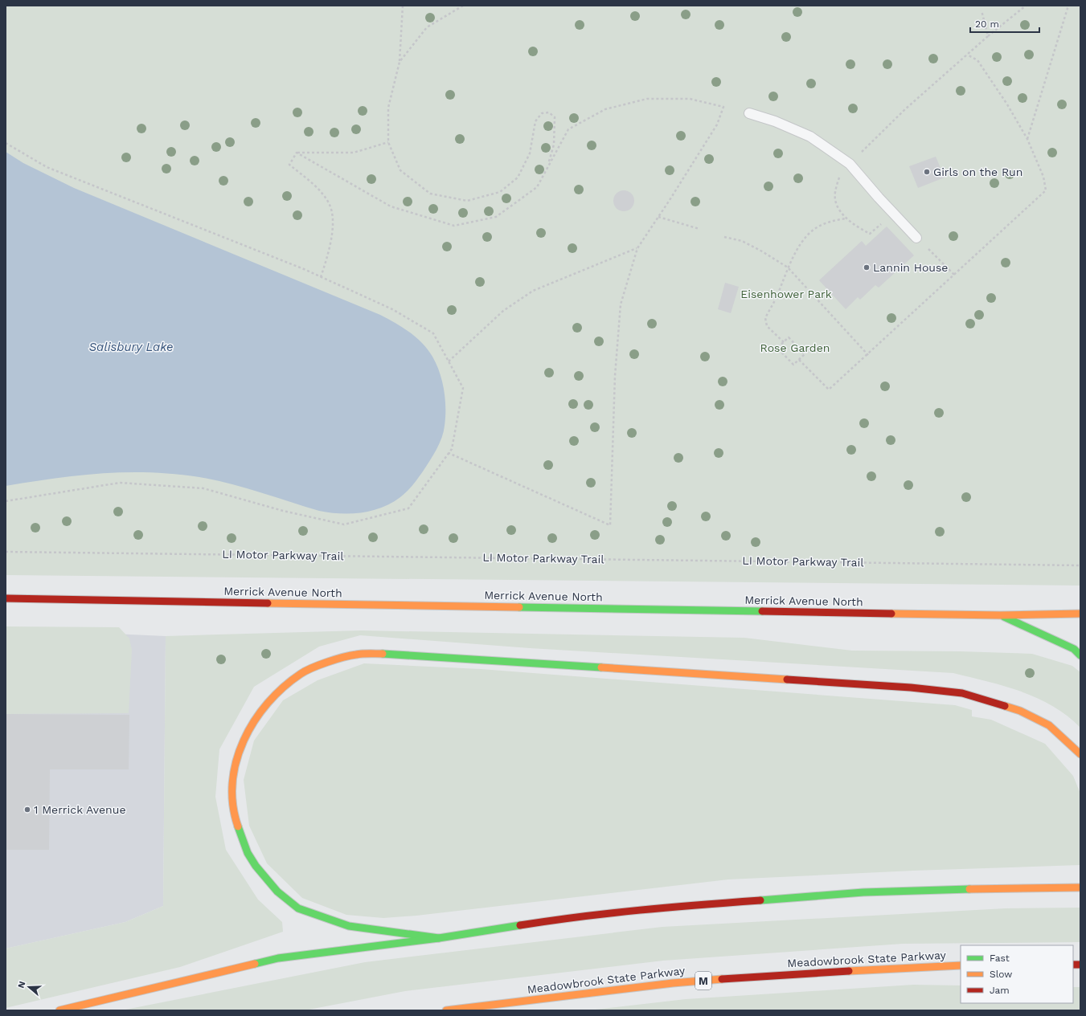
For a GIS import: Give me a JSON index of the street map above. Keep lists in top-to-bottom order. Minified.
{"streets":{"main road":["Merrick Avenue North","Meadowbrook State Parkway","M"],"path":["LI Motor Parkway Trail"]},"water":["Salisbury Lake"],"parks":["Eisenhower Park","Rose Garden"],"places":["Girls on the Run","Lannin House","1 Merrick Avenue"],"legend":["Fast","Slow","Jam"],"scale_bar":"20 m","north":"left"}
